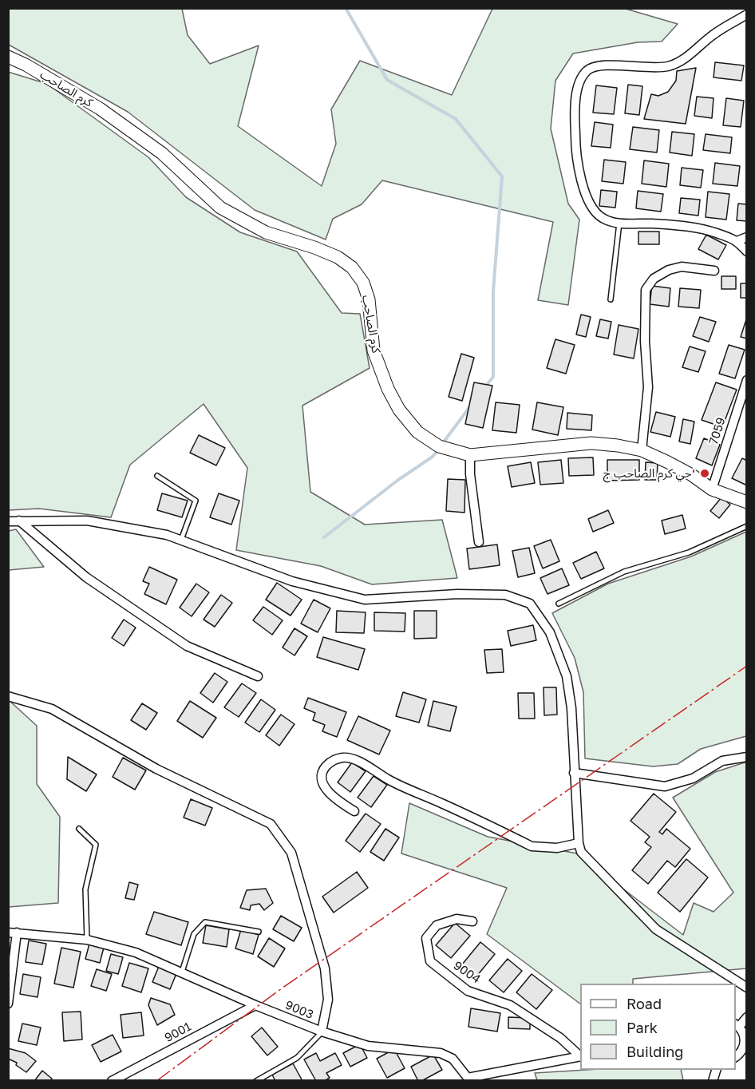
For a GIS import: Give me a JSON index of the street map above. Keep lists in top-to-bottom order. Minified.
{"streets":{"street":["كرم الصاحب","7059","9004","9003","9001"]},"crossings":[["كرم الصاحب","7059"],["9003","9001"]],"places":["حي كرم الصاحب ج‘"],"legend":["Road","Park","Building"]}
